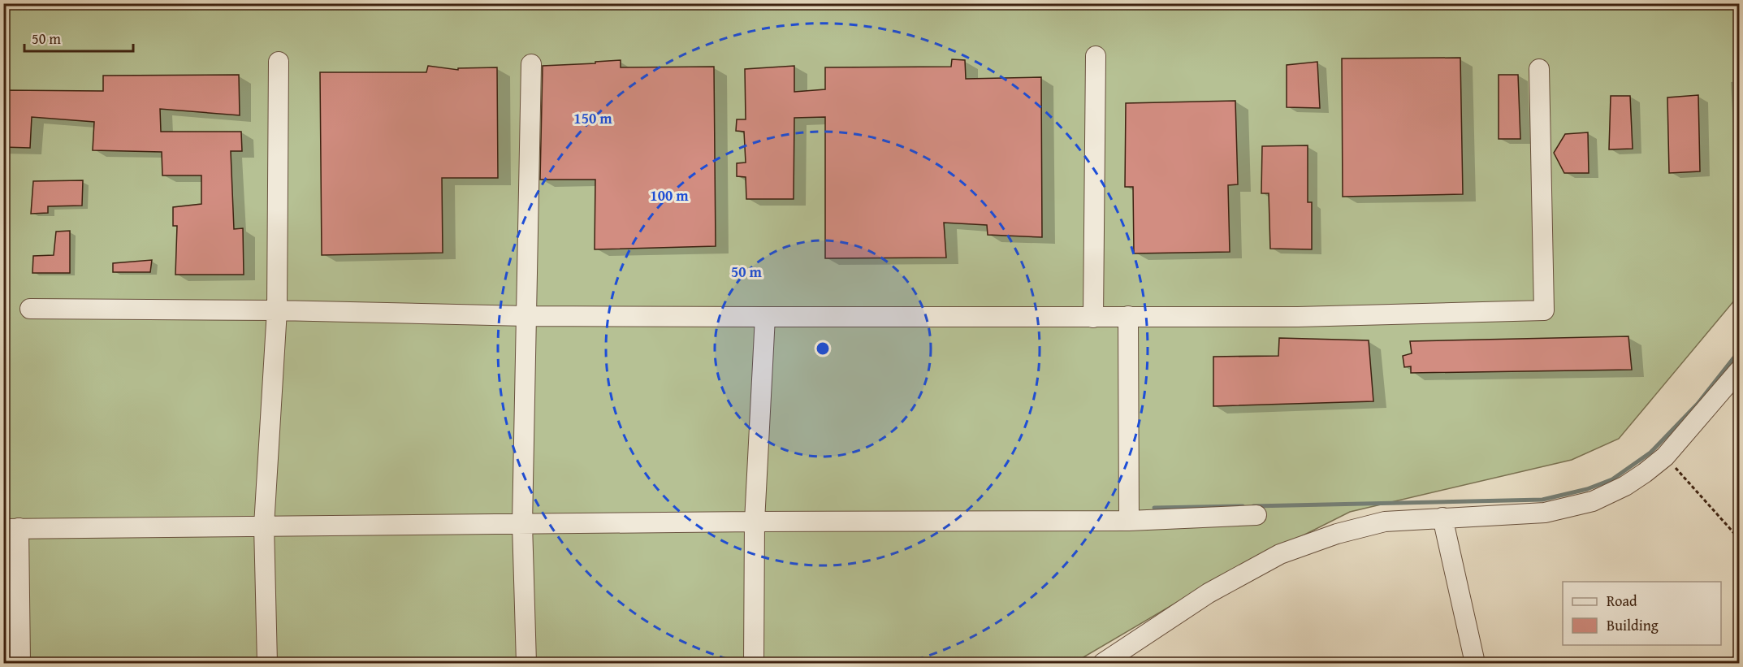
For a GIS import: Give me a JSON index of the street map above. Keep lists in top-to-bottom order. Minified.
{"legend":["Road","Building"],"scale_bar":"50 m","rings":["150 m","100 m","50 m"]}
